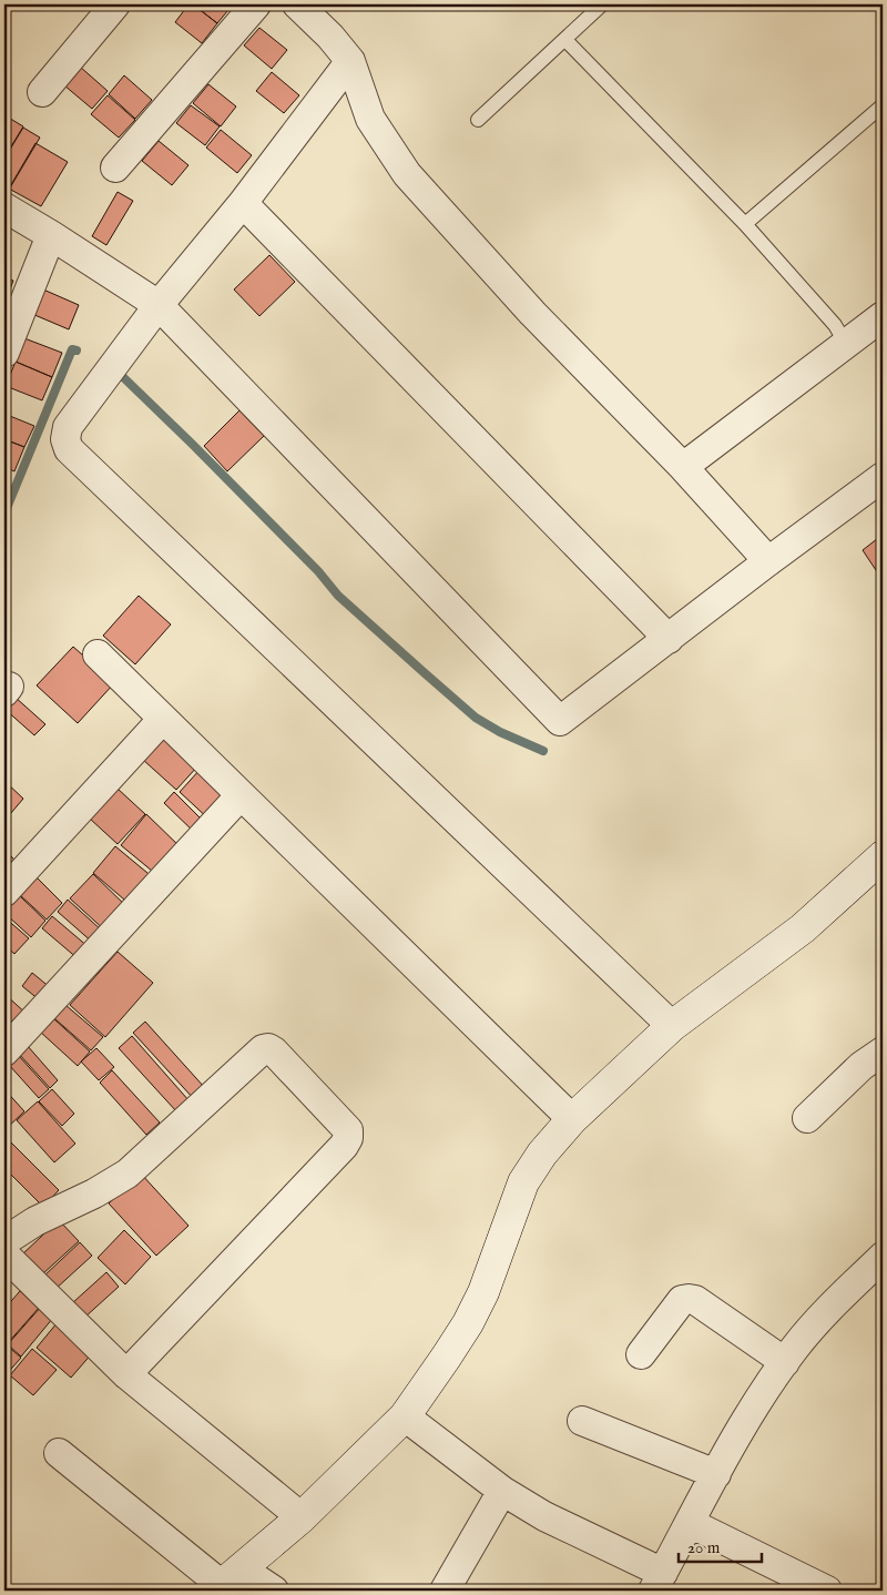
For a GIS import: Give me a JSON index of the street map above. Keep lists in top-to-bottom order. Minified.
{"scale_bar":"20 m"}
